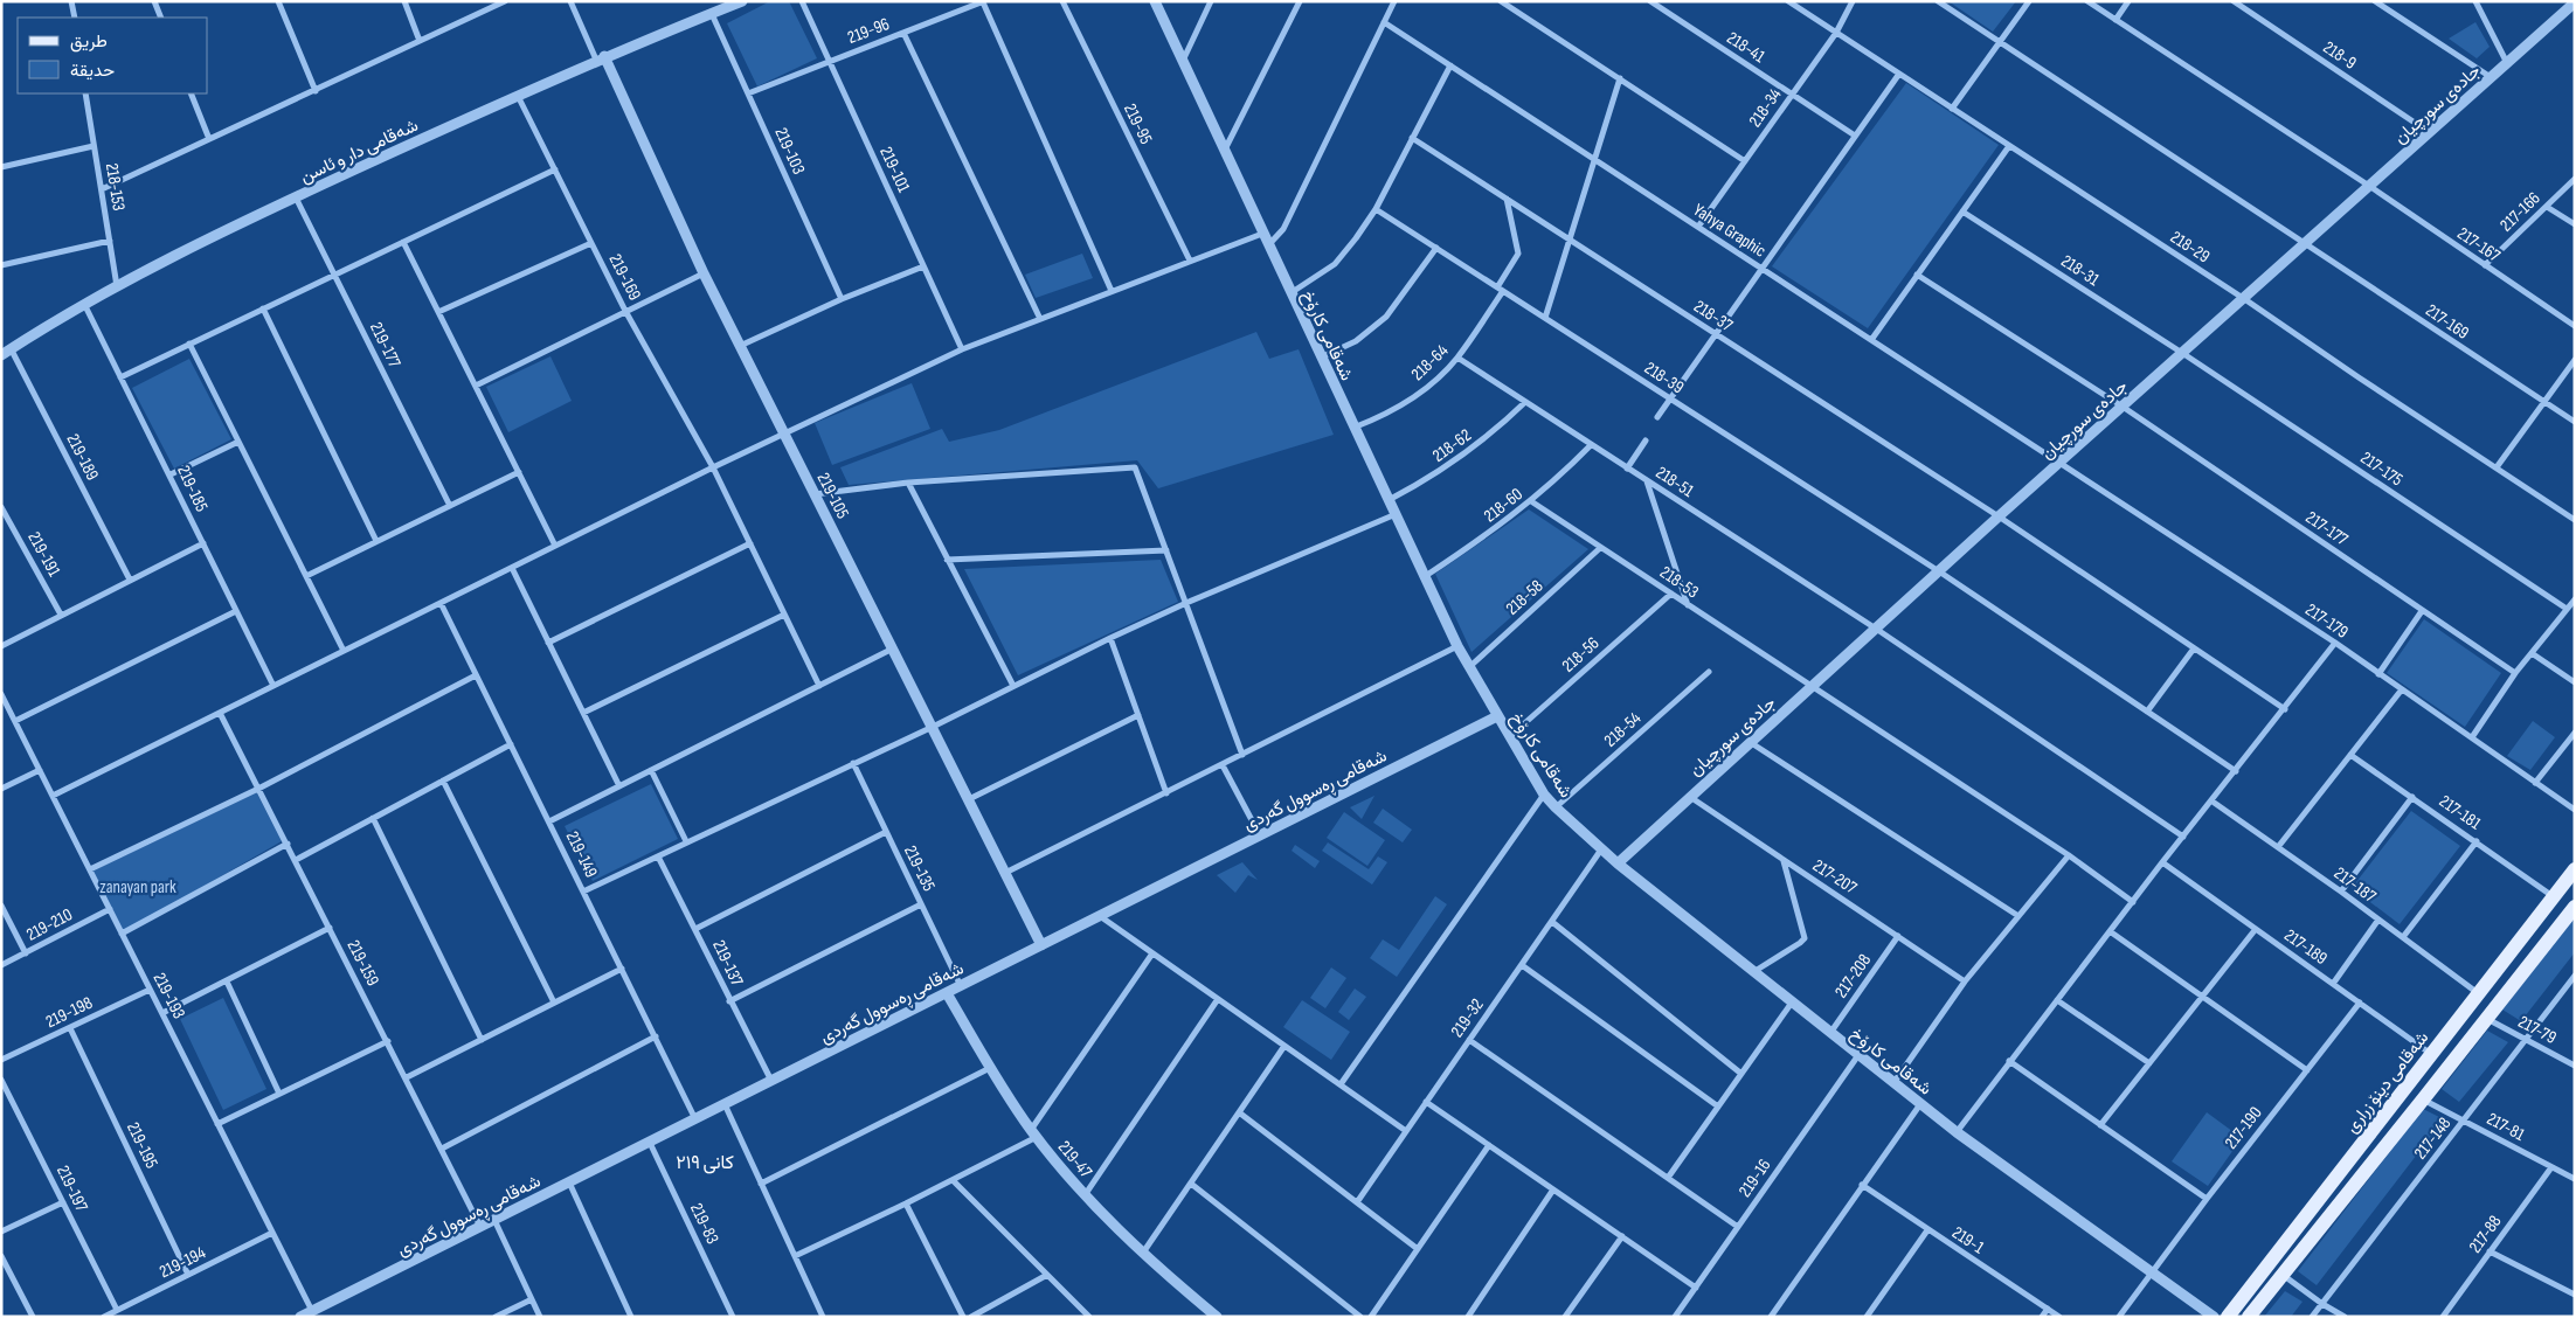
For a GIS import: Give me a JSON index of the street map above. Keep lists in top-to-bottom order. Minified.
{"streets":{"main road":["شەقامی دینۆ زراری"],"street":["219-96","218-41","218-9","جادەی سورچیان","218-34","219-95","شەقامی دار و ئاسن","219-103","219-101","218-153","217-166","Yahya Graphic","217-167","218-29","218-31","219-169","218-37","217-169","شەقامی کارۆخ","219-177","218-64","218-39","218-62","219-189","217-175","218-51","219-185","219-105","218-60","217-177","219-191","218-53","218-58","217-179","218-56","218-54","شەقامی ڕەسوول گەردی","217-181","219-149","219-135","217-207","217-187","219-210","217-189","219-159","219-137","217-208","219-193","219-198","219-32","217-79","217-81","217-190","217-148","219-195","219-47","219-16","219-197","219-83","217-88","219-1","219-194"]},"crossings":[["219-96","219-103"],["219-96","219-101"],["218-41","218-34"],["218-9","جادەی سورچیان"],["جادەی سورچیان","Yahya Graphic"],["جادەی سورچیان","217-167"],["جادەی سورچیان","218-29"],["جادەی سورچیان","218-31"],["جادەی سورچیان","218-37"],["جادەی سورچیان","217-169"],["جادەی سورچیان","شەقامی کارۆخ"],["جادەی سورچیان","218-39"],["جادەی سورچیان","217-175"],["جادەی سورچیان","218-51"],["جادەی سورچیان","217-177"],["جادەی سورچیان","218-53"],["جادەی سورچیان","217-179"],["جادەی سورچیان","217-207"],["218-34","Yahya Graphic"],["218-34","218-29"],["شەقامی دار و ئاسن","219-103"],["شەقامی دار و ئاسن","218-153"],["شەقامی دار و ئاسن","219-169"],["شەقامی دار و ئاسن","219-177"],["شەقامی دار و ئاسن","219-189"],["شەقامی دار و ئاسن","219-185"],["شەقامی دار و ئاسن","219-105"],["217-166","217-167"],["Yahya Graphic","217-179"],["218-31","217-175"],["218-37","218-64"],["شەقامی کارۆخ","218-64"],["شەقامی کارۆخ","218-62"],["شەقامی کارۆخ","218-60"],["شەقامی کارۆخ","218-58"],["شەقامی کارۆخ","218-56"],["شەقامی کارۆخ","218-54"],["شەقامی کارۆخ","شەقامی ڕەسوول گەردی"],["شەقامی کارۆخ","217-208"],["شەقامی کارۆخ","219-32"],["شەقامی کارۆخ","217-190"],["شەقامی کارۆخ","219-16"],["218-64","218-39"],["218-64","218-51"],["218-62","218-51"],["218-51","218-60"],["219-105","شەقامی ڕەسوول گەردی"],["218-60","218-53"],["218-53","218-58"],["218-53","218-56"],["شەقامی ڕەسوول گەردی","219-149"],["شەقامی ڕەسوول گەردی","219-135"],["شەقامی ڕەسوول گەردی","219-159"],["شەقامی ڕەسوول گەردی","219-137"],["شەقامی ڕەسوول گەردی","219-193"],["شەقامی ڕەسوول گەردی","219-47"],["شەقامی ڕەسوول گەردی","219-83"],["217-181","شەقامی دینۆ زراری"],["217-207","217-208"],["217-187","شەقامی دینۆ زراری"],["219-210","219-193"],["217-189","شەقامی دینۆ زراری"],["217-189","217-190"],["219-193","219-198"],["219-193","219-194"],["219-198","219-195"],["217-79","217-148"],["217-81","217-148"],["217-81","217-88"],["219-195","219-194"],["219-197","219-194"]],"districts":["کانی ٢١٩"],"parks":["zanayan park"],"legend":["طريق","حديقة"]}
